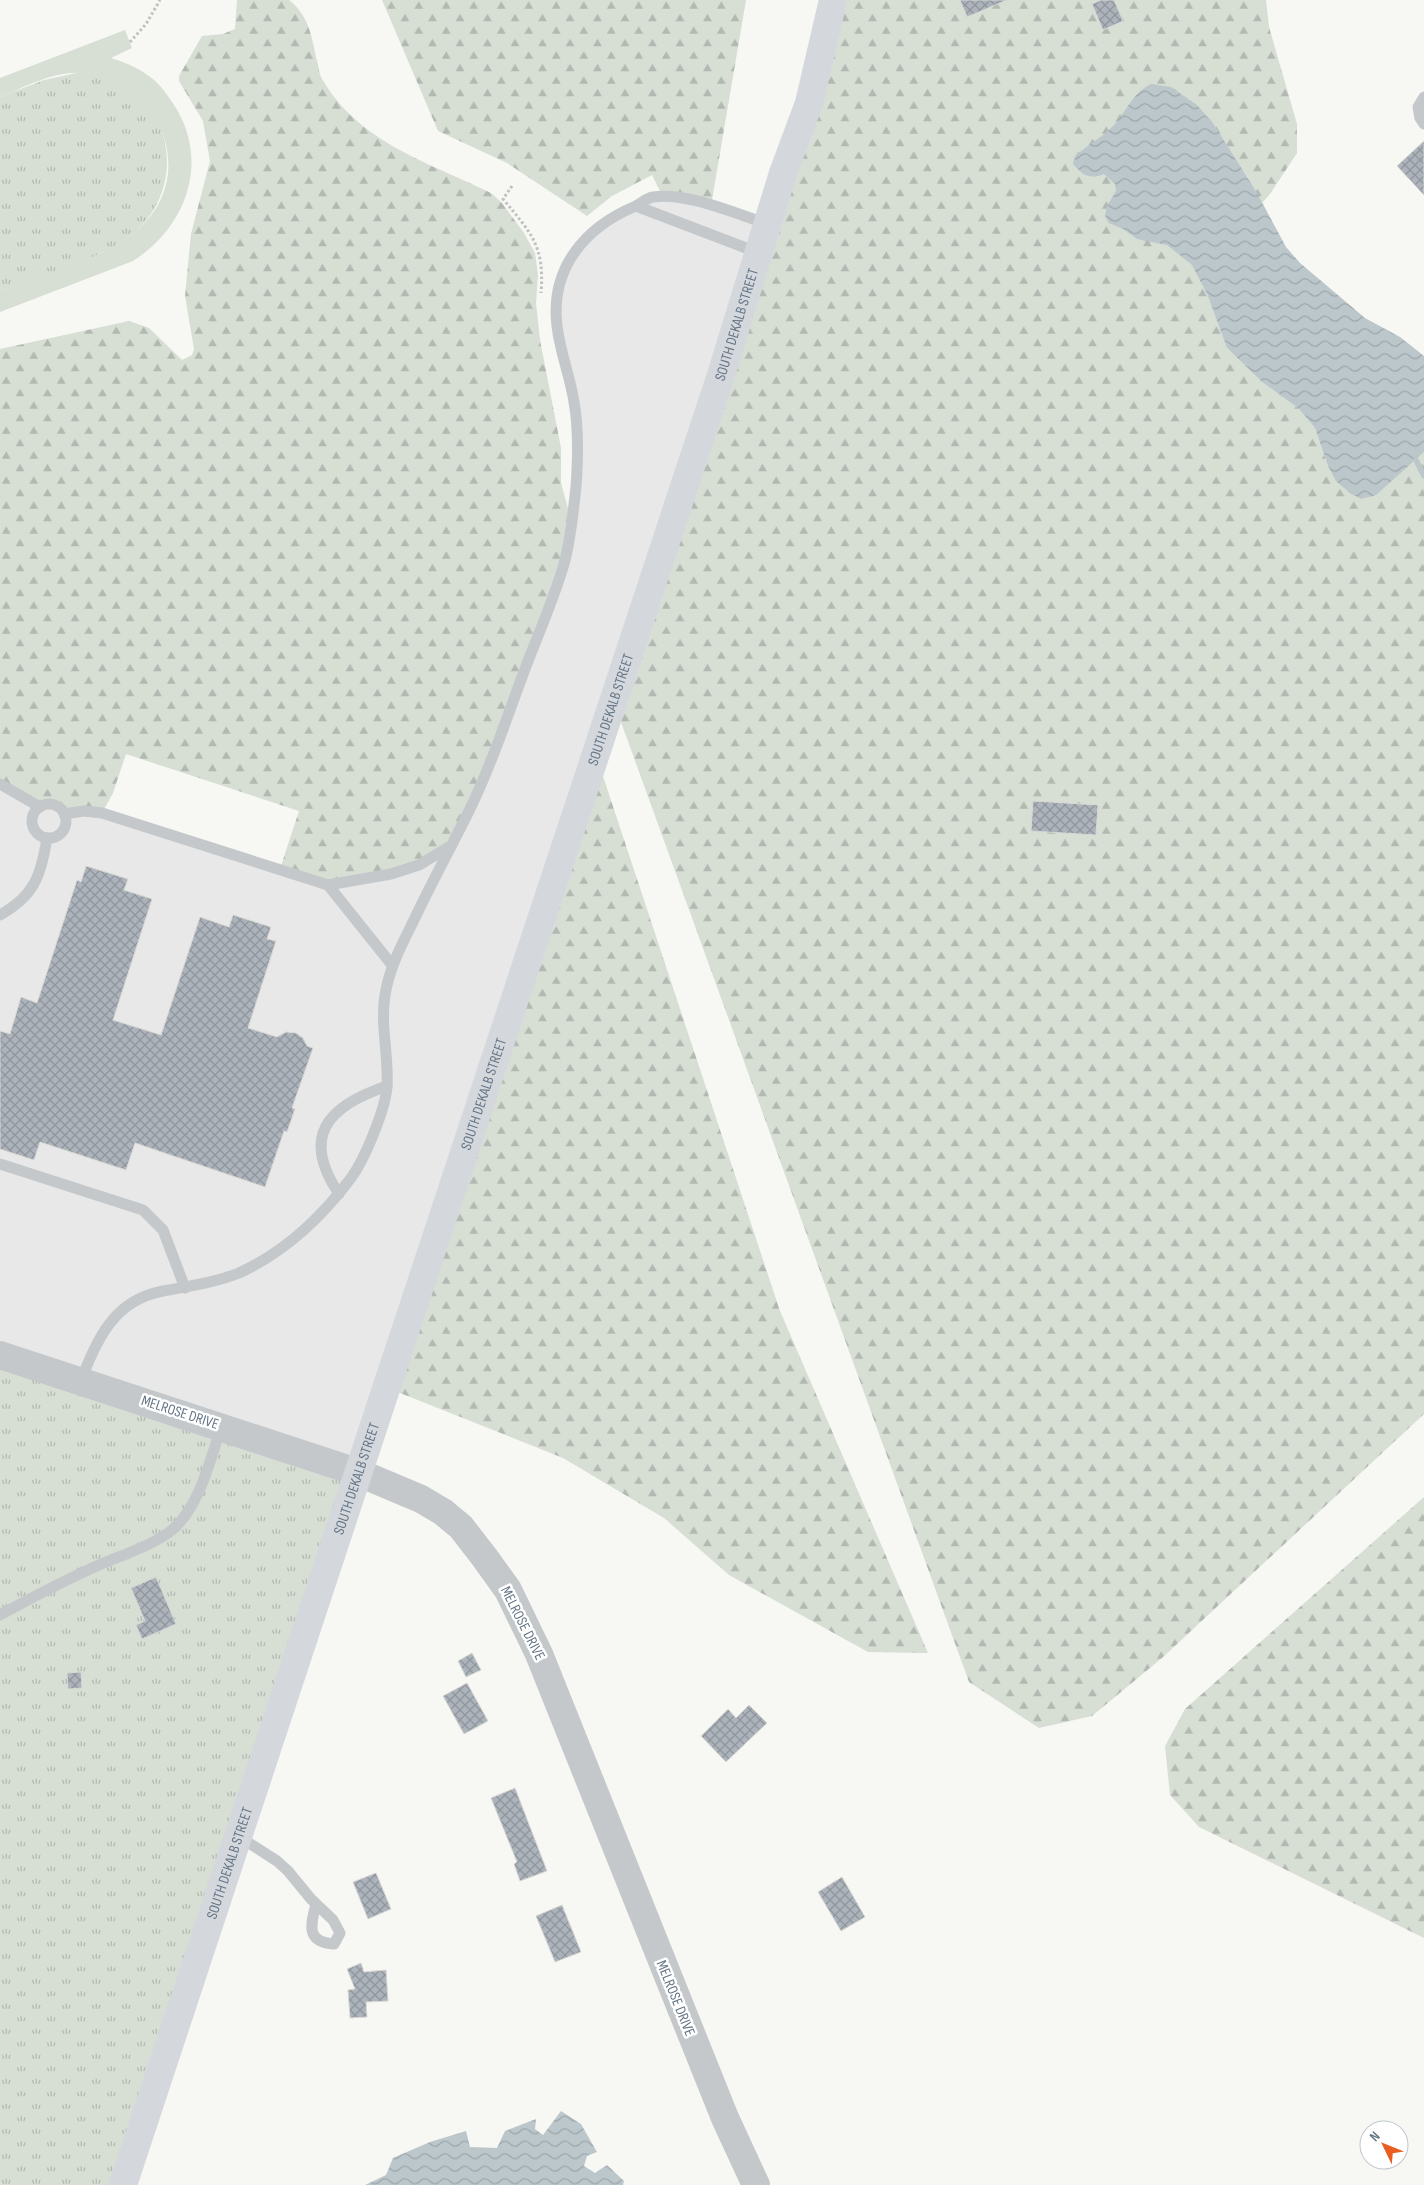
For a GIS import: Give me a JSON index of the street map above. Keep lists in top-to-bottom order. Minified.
{"streets":{"main road":["SOUTH DEKALB STREET"],"street":["MELROSE DRIVE"]},"crossings":[["SOUTH DEKALB STREET","MELROSE DRIVE"]],"north":"top left"}
